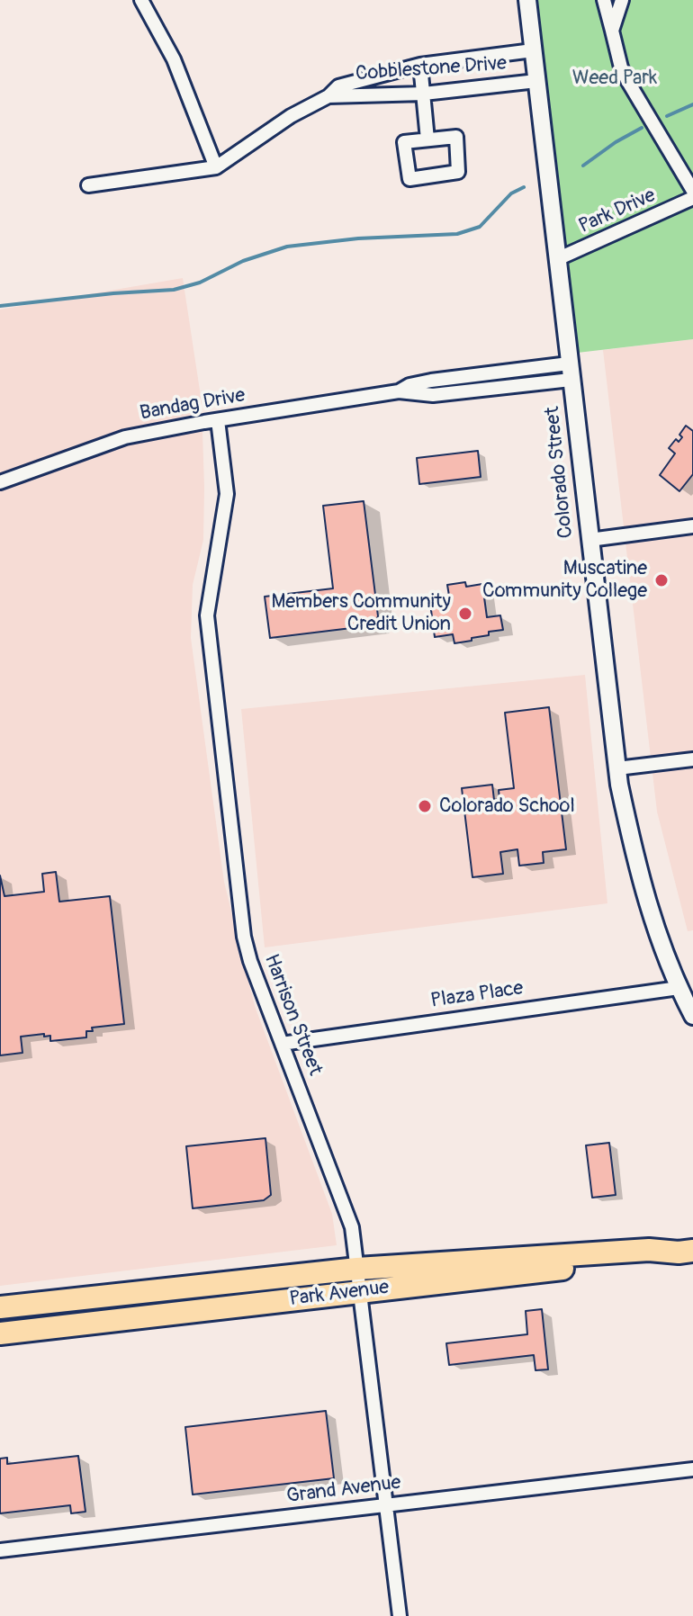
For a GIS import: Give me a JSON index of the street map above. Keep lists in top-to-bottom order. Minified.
{"streets":{"main road":["Park Avenue"],"street":["Cobblestone Drive","Park Drive","Bandag Drive","Colorado Street","Plaza Place","Harrison Street","Grand Avenue"]},"crossings":[["Cobblestone Drive","Colorado Street"],["Park Drive","Colorado Street"],["Bandag Drive","Colorado Street"],["Bandag Drive","Harrison Street"],["Colorado Street","Plaza Place"],["Plaza Place","Harrison Street"],["Harrison Street","Park Avenue"],["Harrison Street","Grand Avenue"]],"parks":["Weed Park"],"places":["Muscatine Community College","Members Community Credit Union","Colorado School"]}
